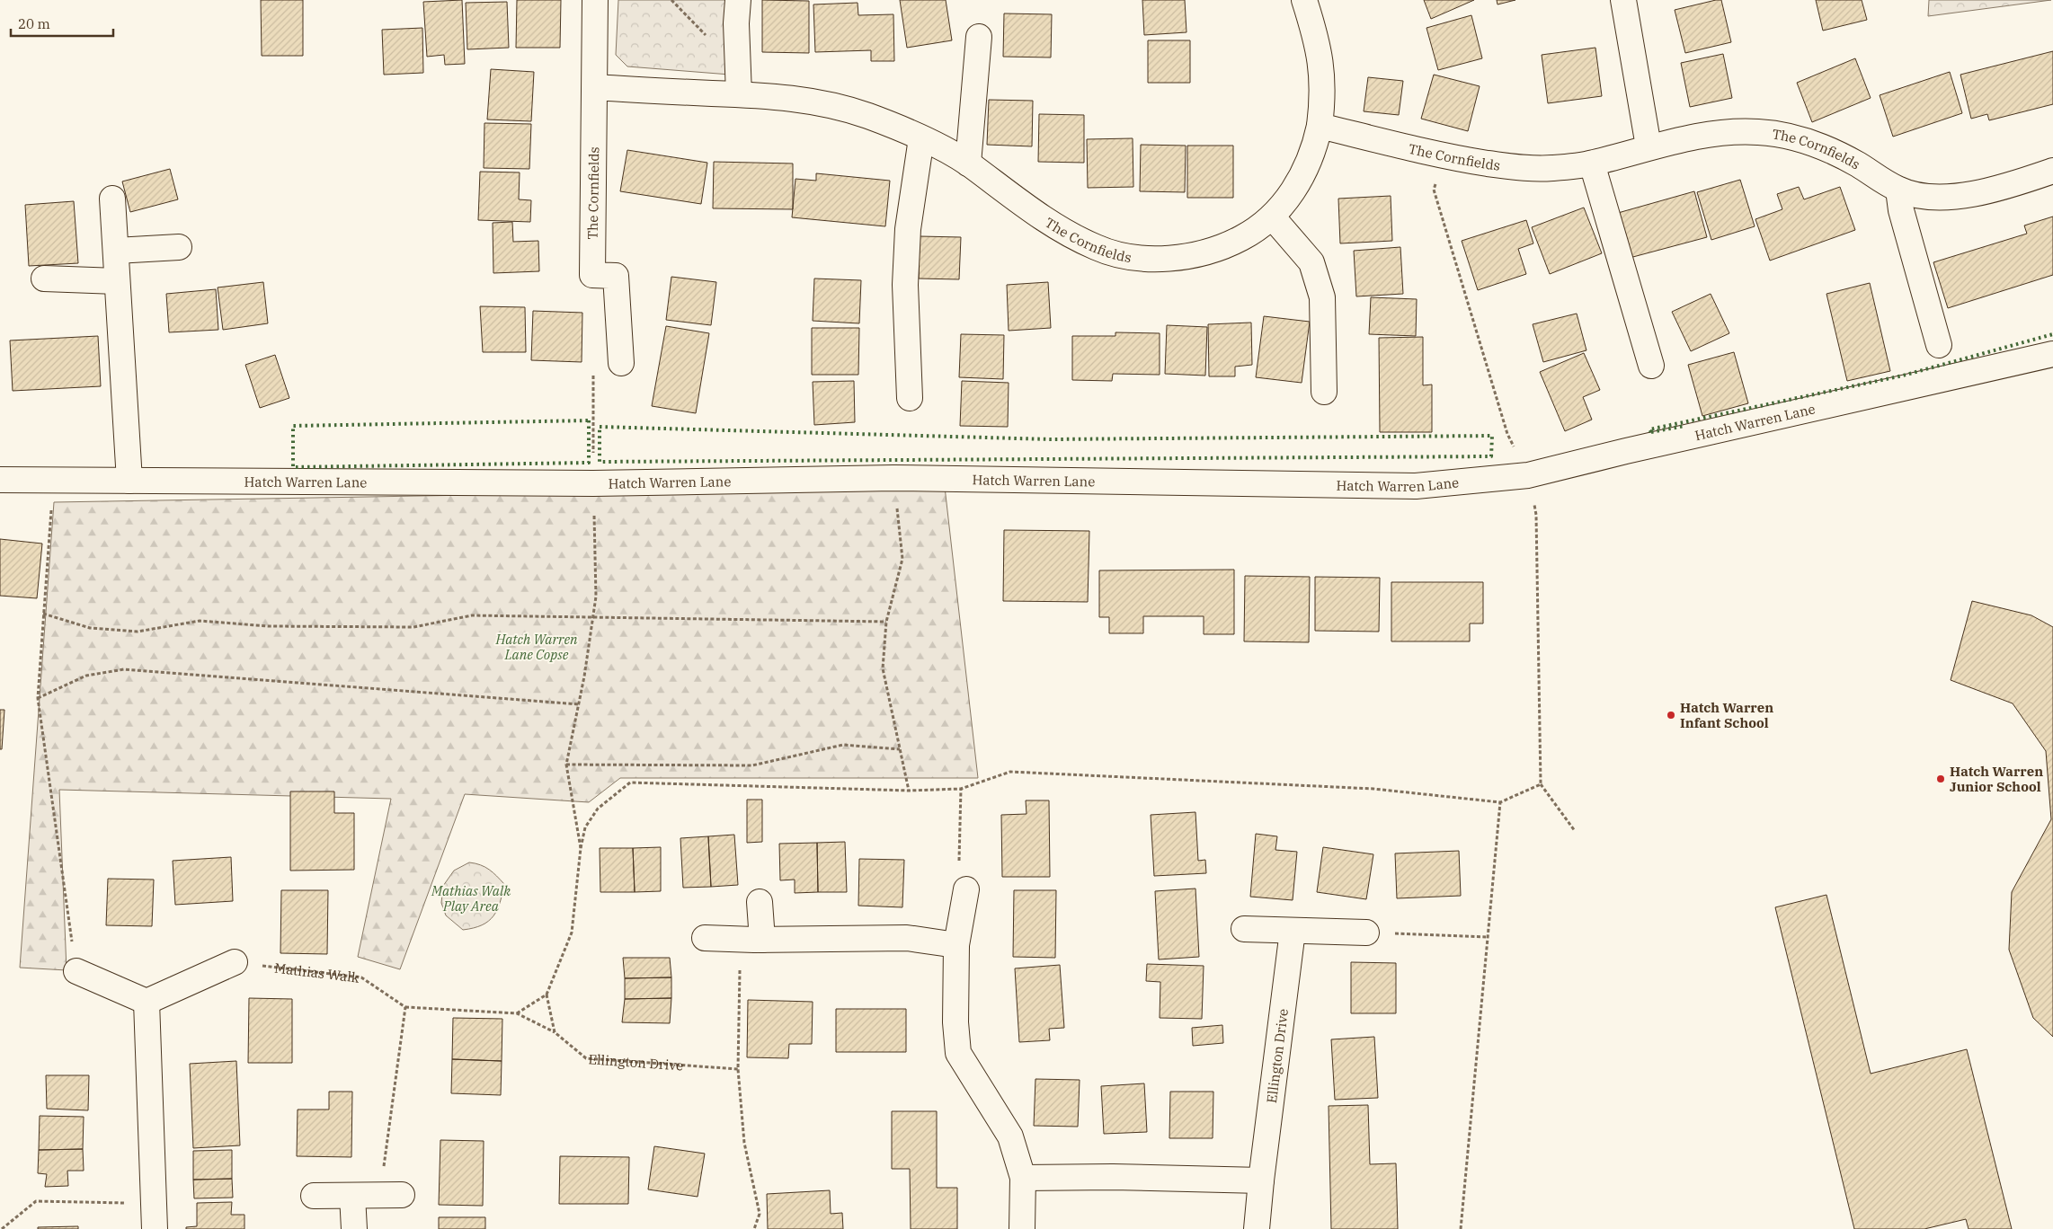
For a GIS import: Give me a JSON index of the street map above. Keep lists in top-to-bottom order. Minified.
{"streets":{"street":["The Cornfields","Hatch Warren Lane","Ellington Drive"],"path":["Mathias Walk"]},"parks":["Hatch Warren Lane Copse","Mathias Walk Play Area"],"places":["Hatch Warren Infant School","Hatch Warren Junior School"],"scale_bar":"20 m"}
